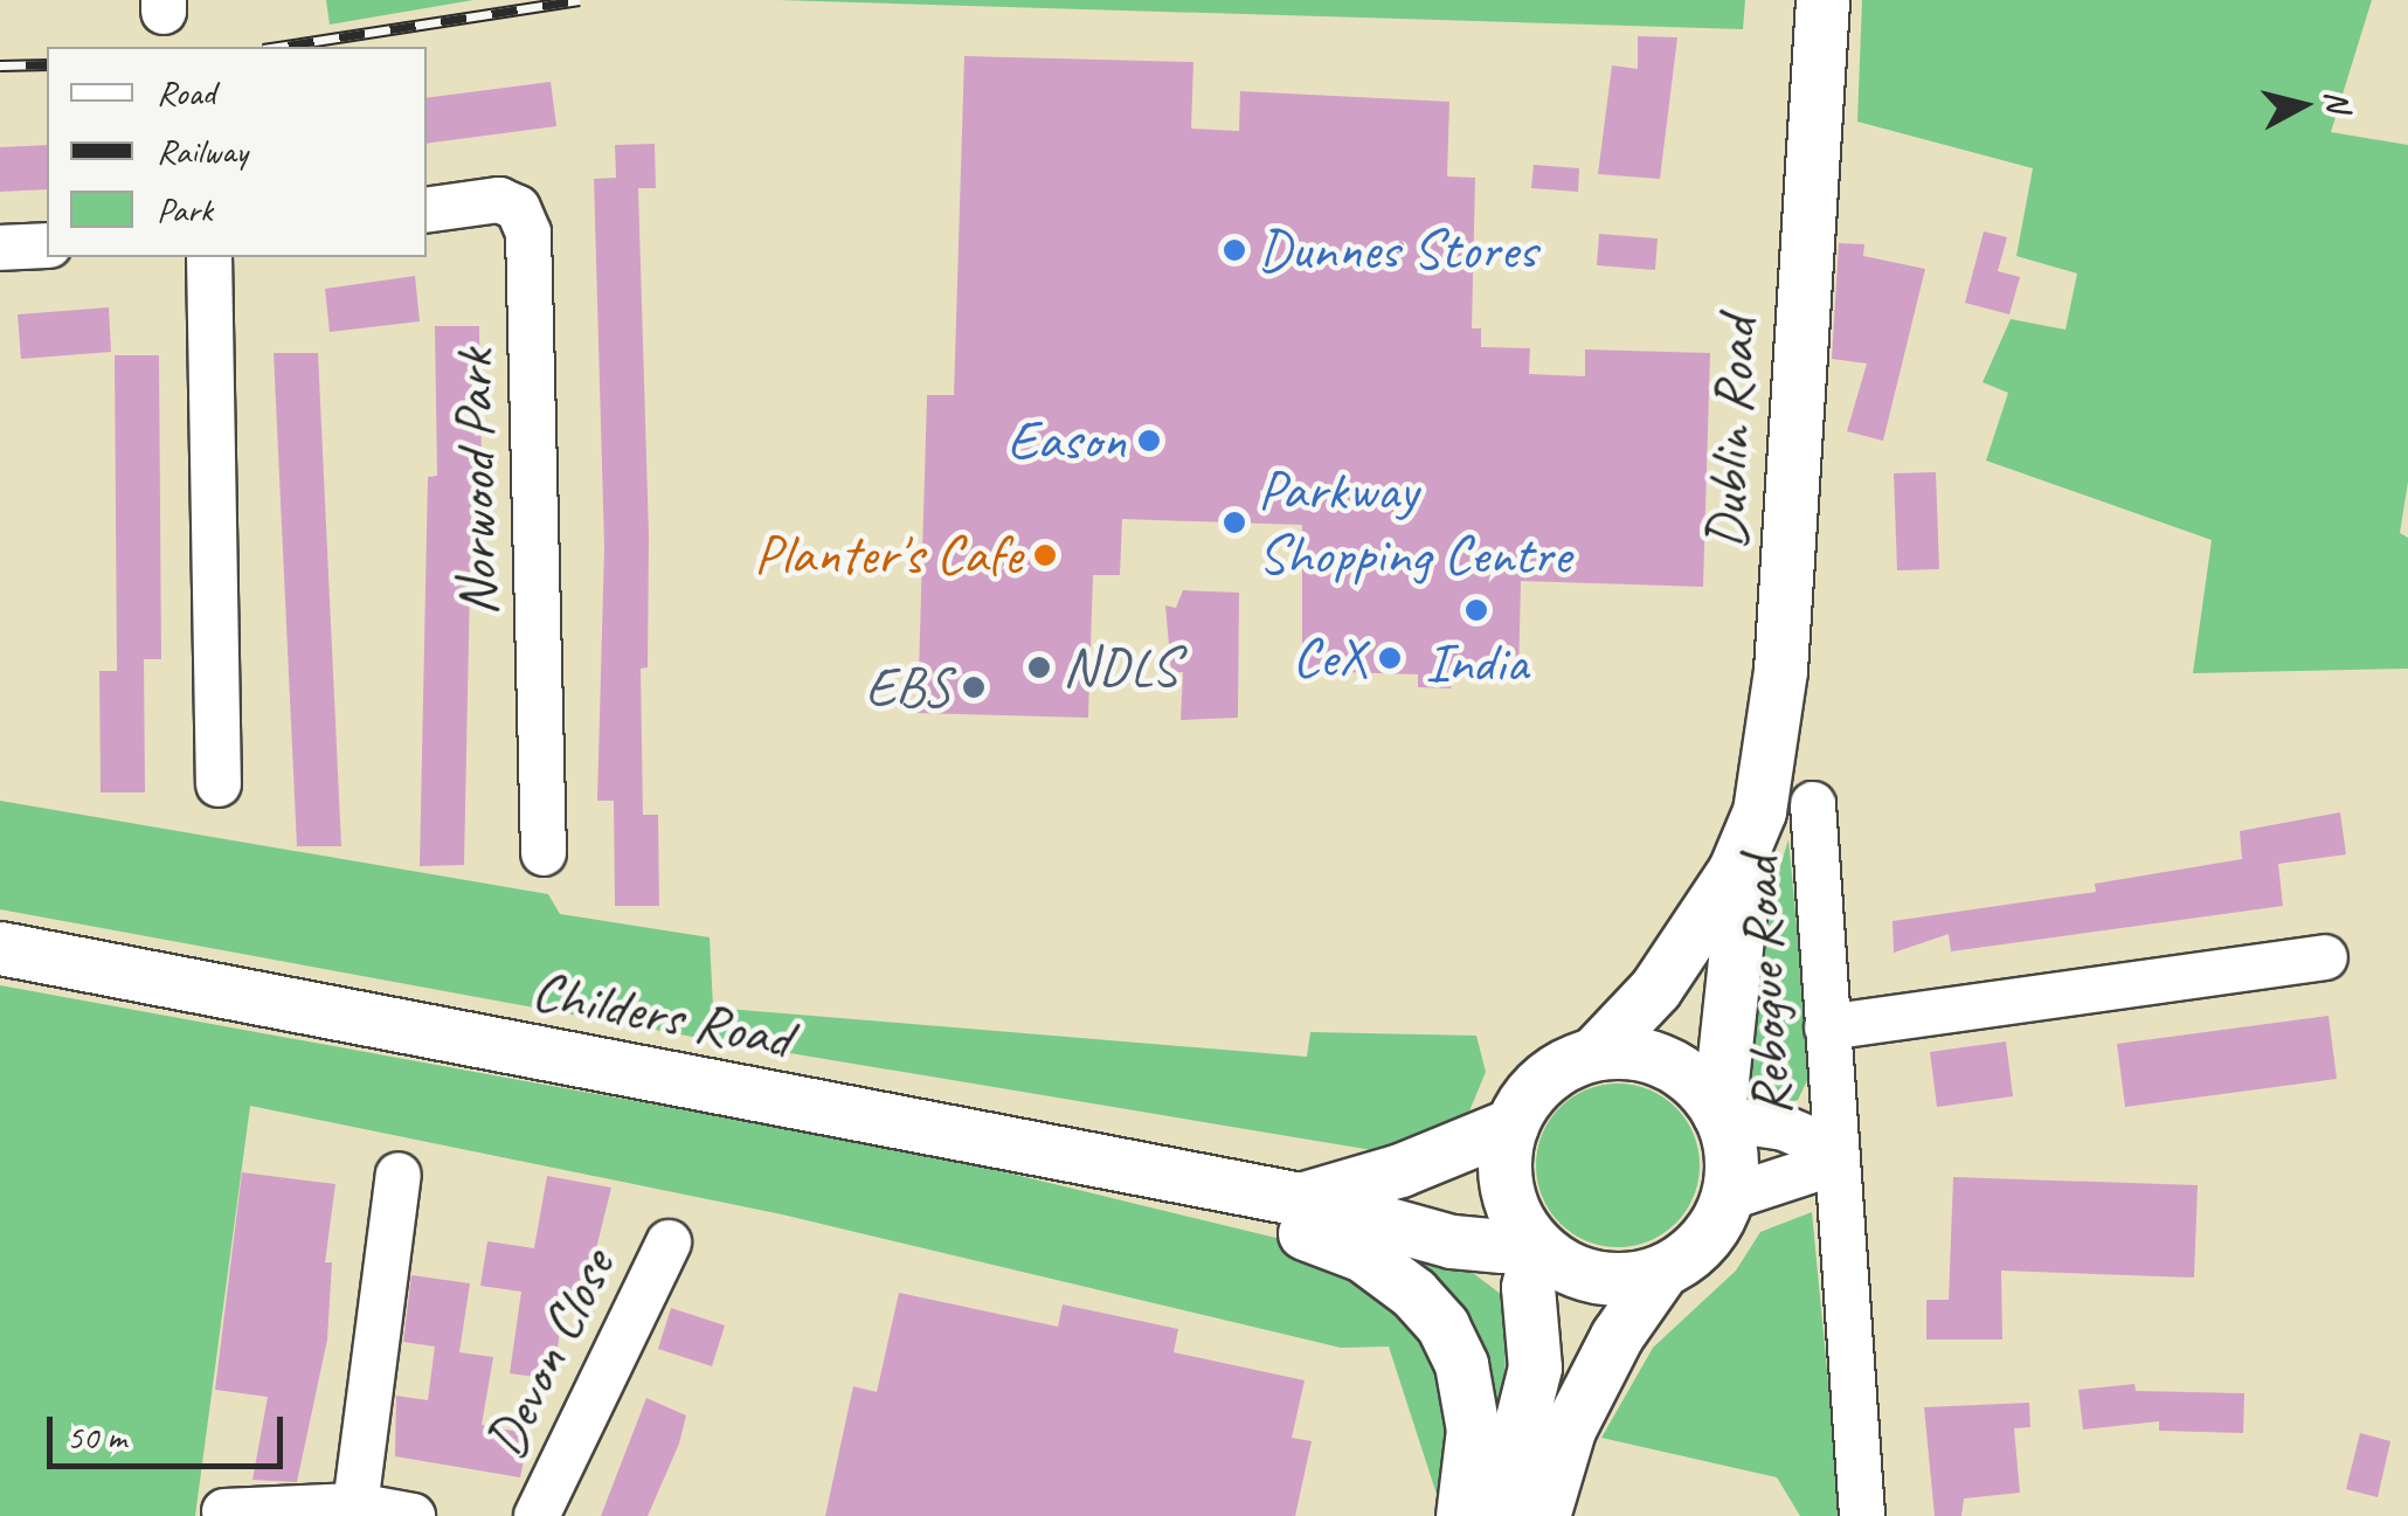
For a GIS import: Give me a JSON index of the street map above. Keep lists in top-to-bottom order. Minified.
{"streets":{"main road":["Dublin Road","Childers Road"],"street":["Norwood Park","Rebogue Road","Devon Close"]},"crossings":[["Rebogue Road","Childers Road"]],"places":["Dunnes Stores","Eason","Parkway Shopping Centre","Planter's Cafe","India","CeX","NDLS","EBS"],"legend":["Road","Railway","Park"],"scale_bar":"50 m","north":"right"}
